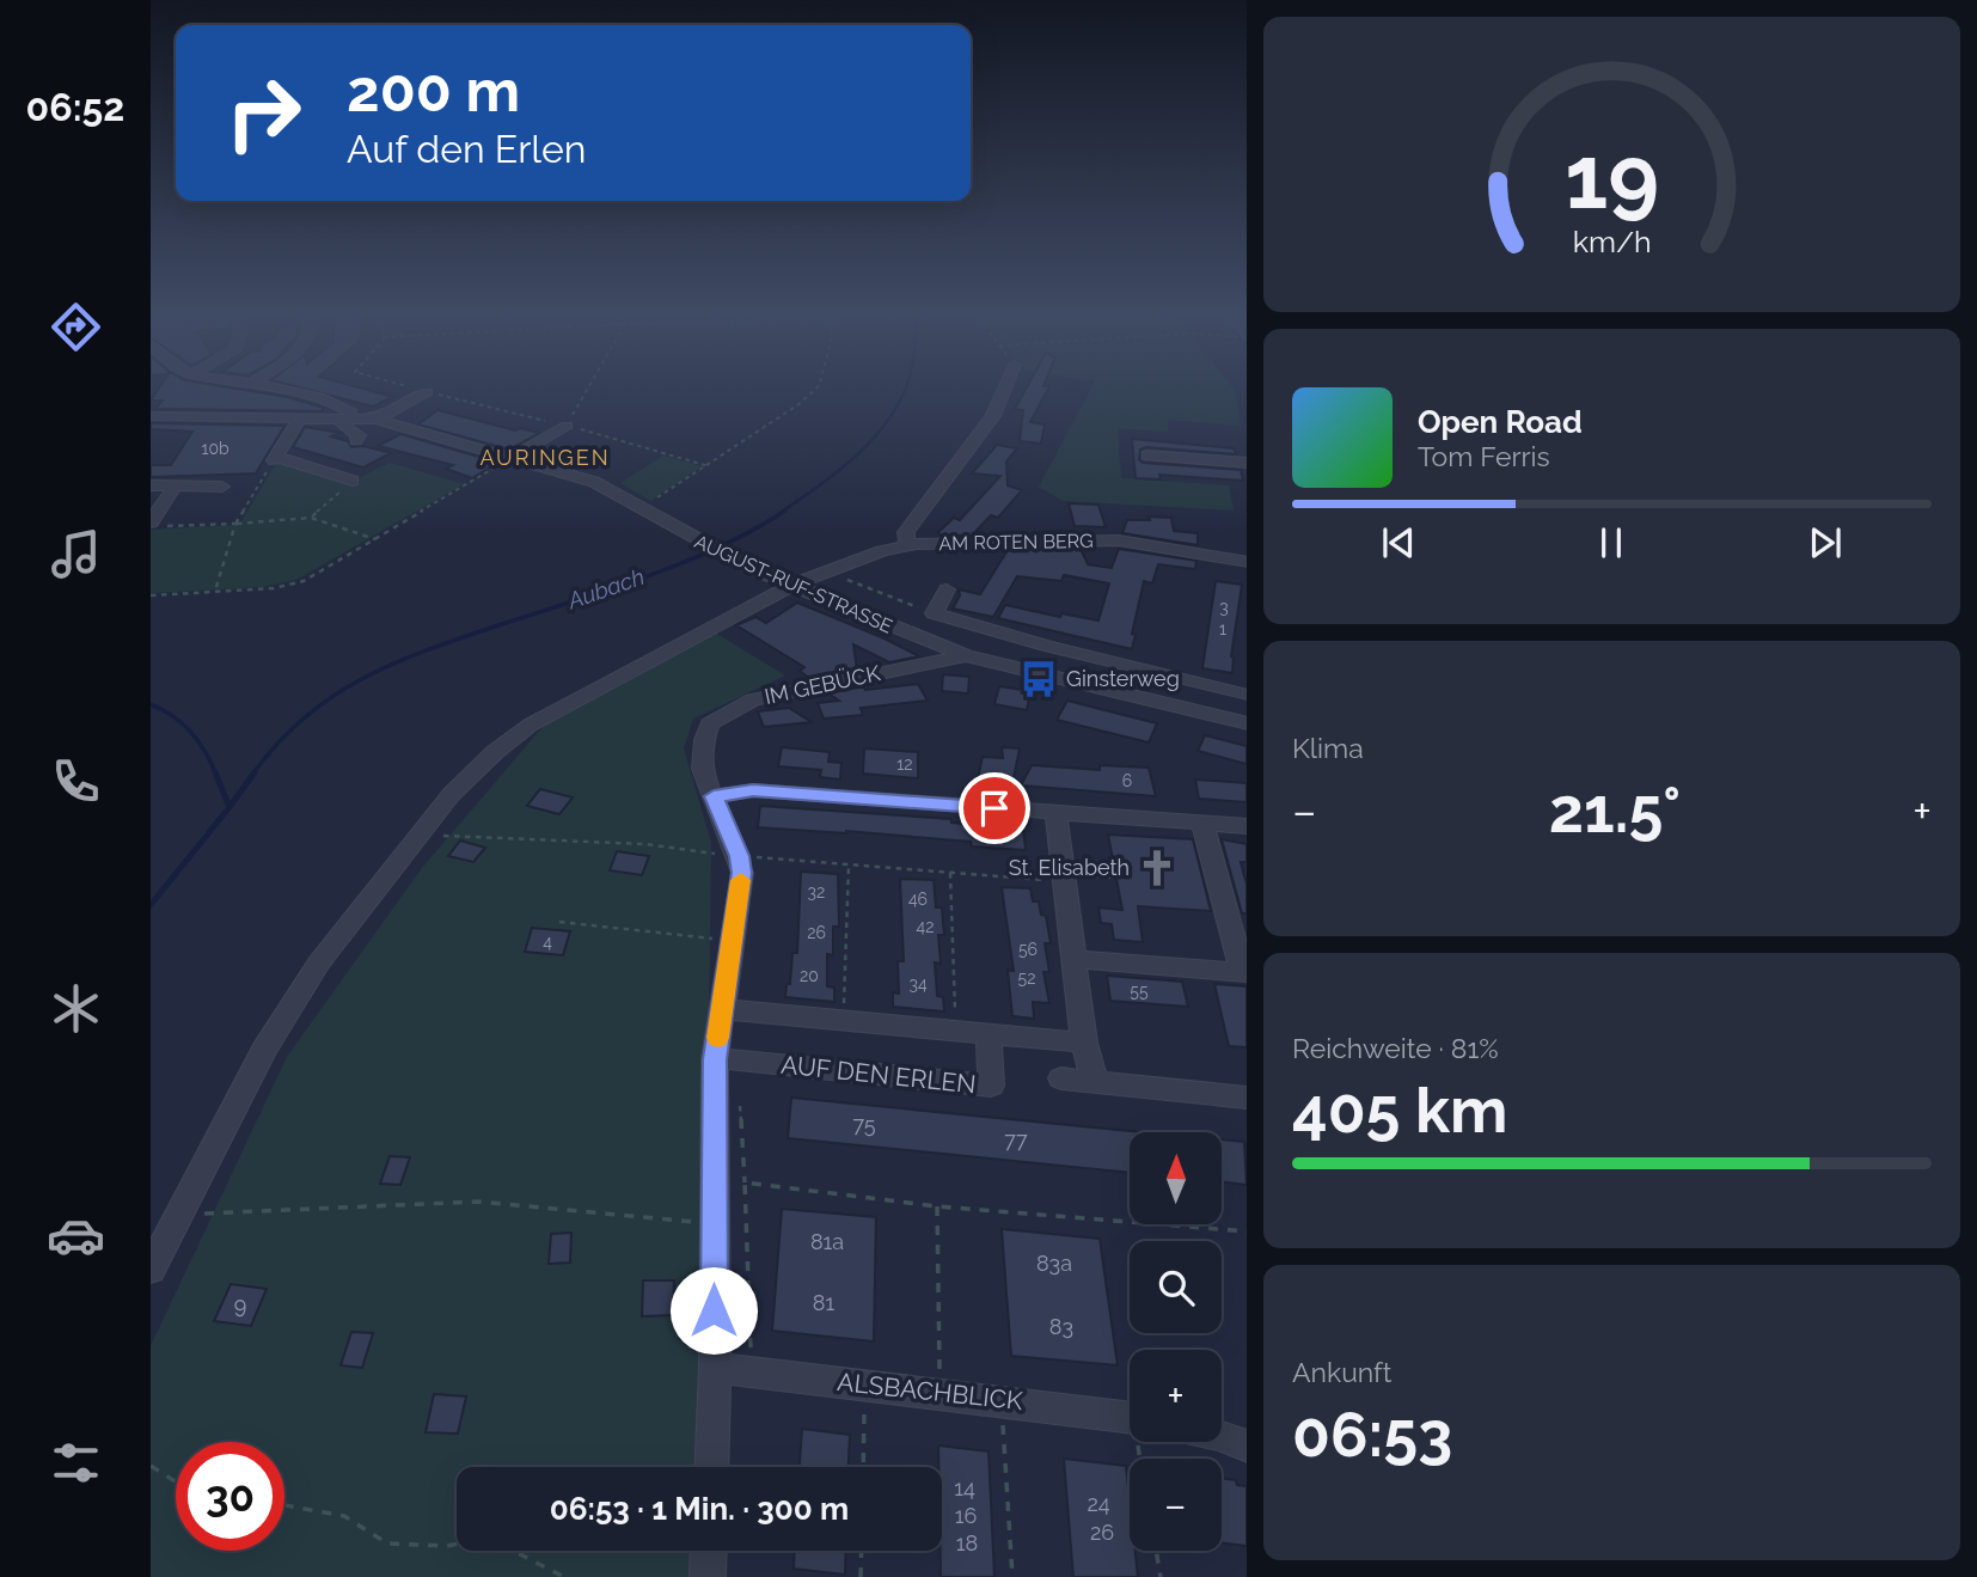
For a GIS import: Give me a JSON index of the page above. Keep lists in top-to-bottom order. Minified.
{"streets":{"street":["AM ROTEN BERG","AUGUST-RUF-STRASSE","IM GEBÜCK","AUF DEN ERLEN","ALSBACHBLICK"]},"crossings":[["AM ROTEN BERG","AUGUST-RUF-STRASSE"],["AUGUST-RUF-STRASSE","IM GEBÜCK"]],"districts":["AURINGEN"],"water":["Aubach"],"places":{"bus stop":["Ginsterweg"],"church":["St. Elisabeth"]},"house_numbers":["10b","3","1","12","6","32","46","42","26","4","56","20","52","34","55","75","77","81a","83a","81","9","83","14","24","16","26","18"],"north":"top","page":{"tabs":"06:52","turn":["200 m","Auf den Erlen"],"song":["Open Road","Tom Ferris"],"tile":["Klima",["Reichweite · 81%","405 km"],["Ankunft","06:53"]],"heat":["−","21.5°","+"],"map_buttons":["+","−"],"limit":"30","trip":"06:53 · 1 Min. · 300 m","gauge":["19","km/h"]}}
